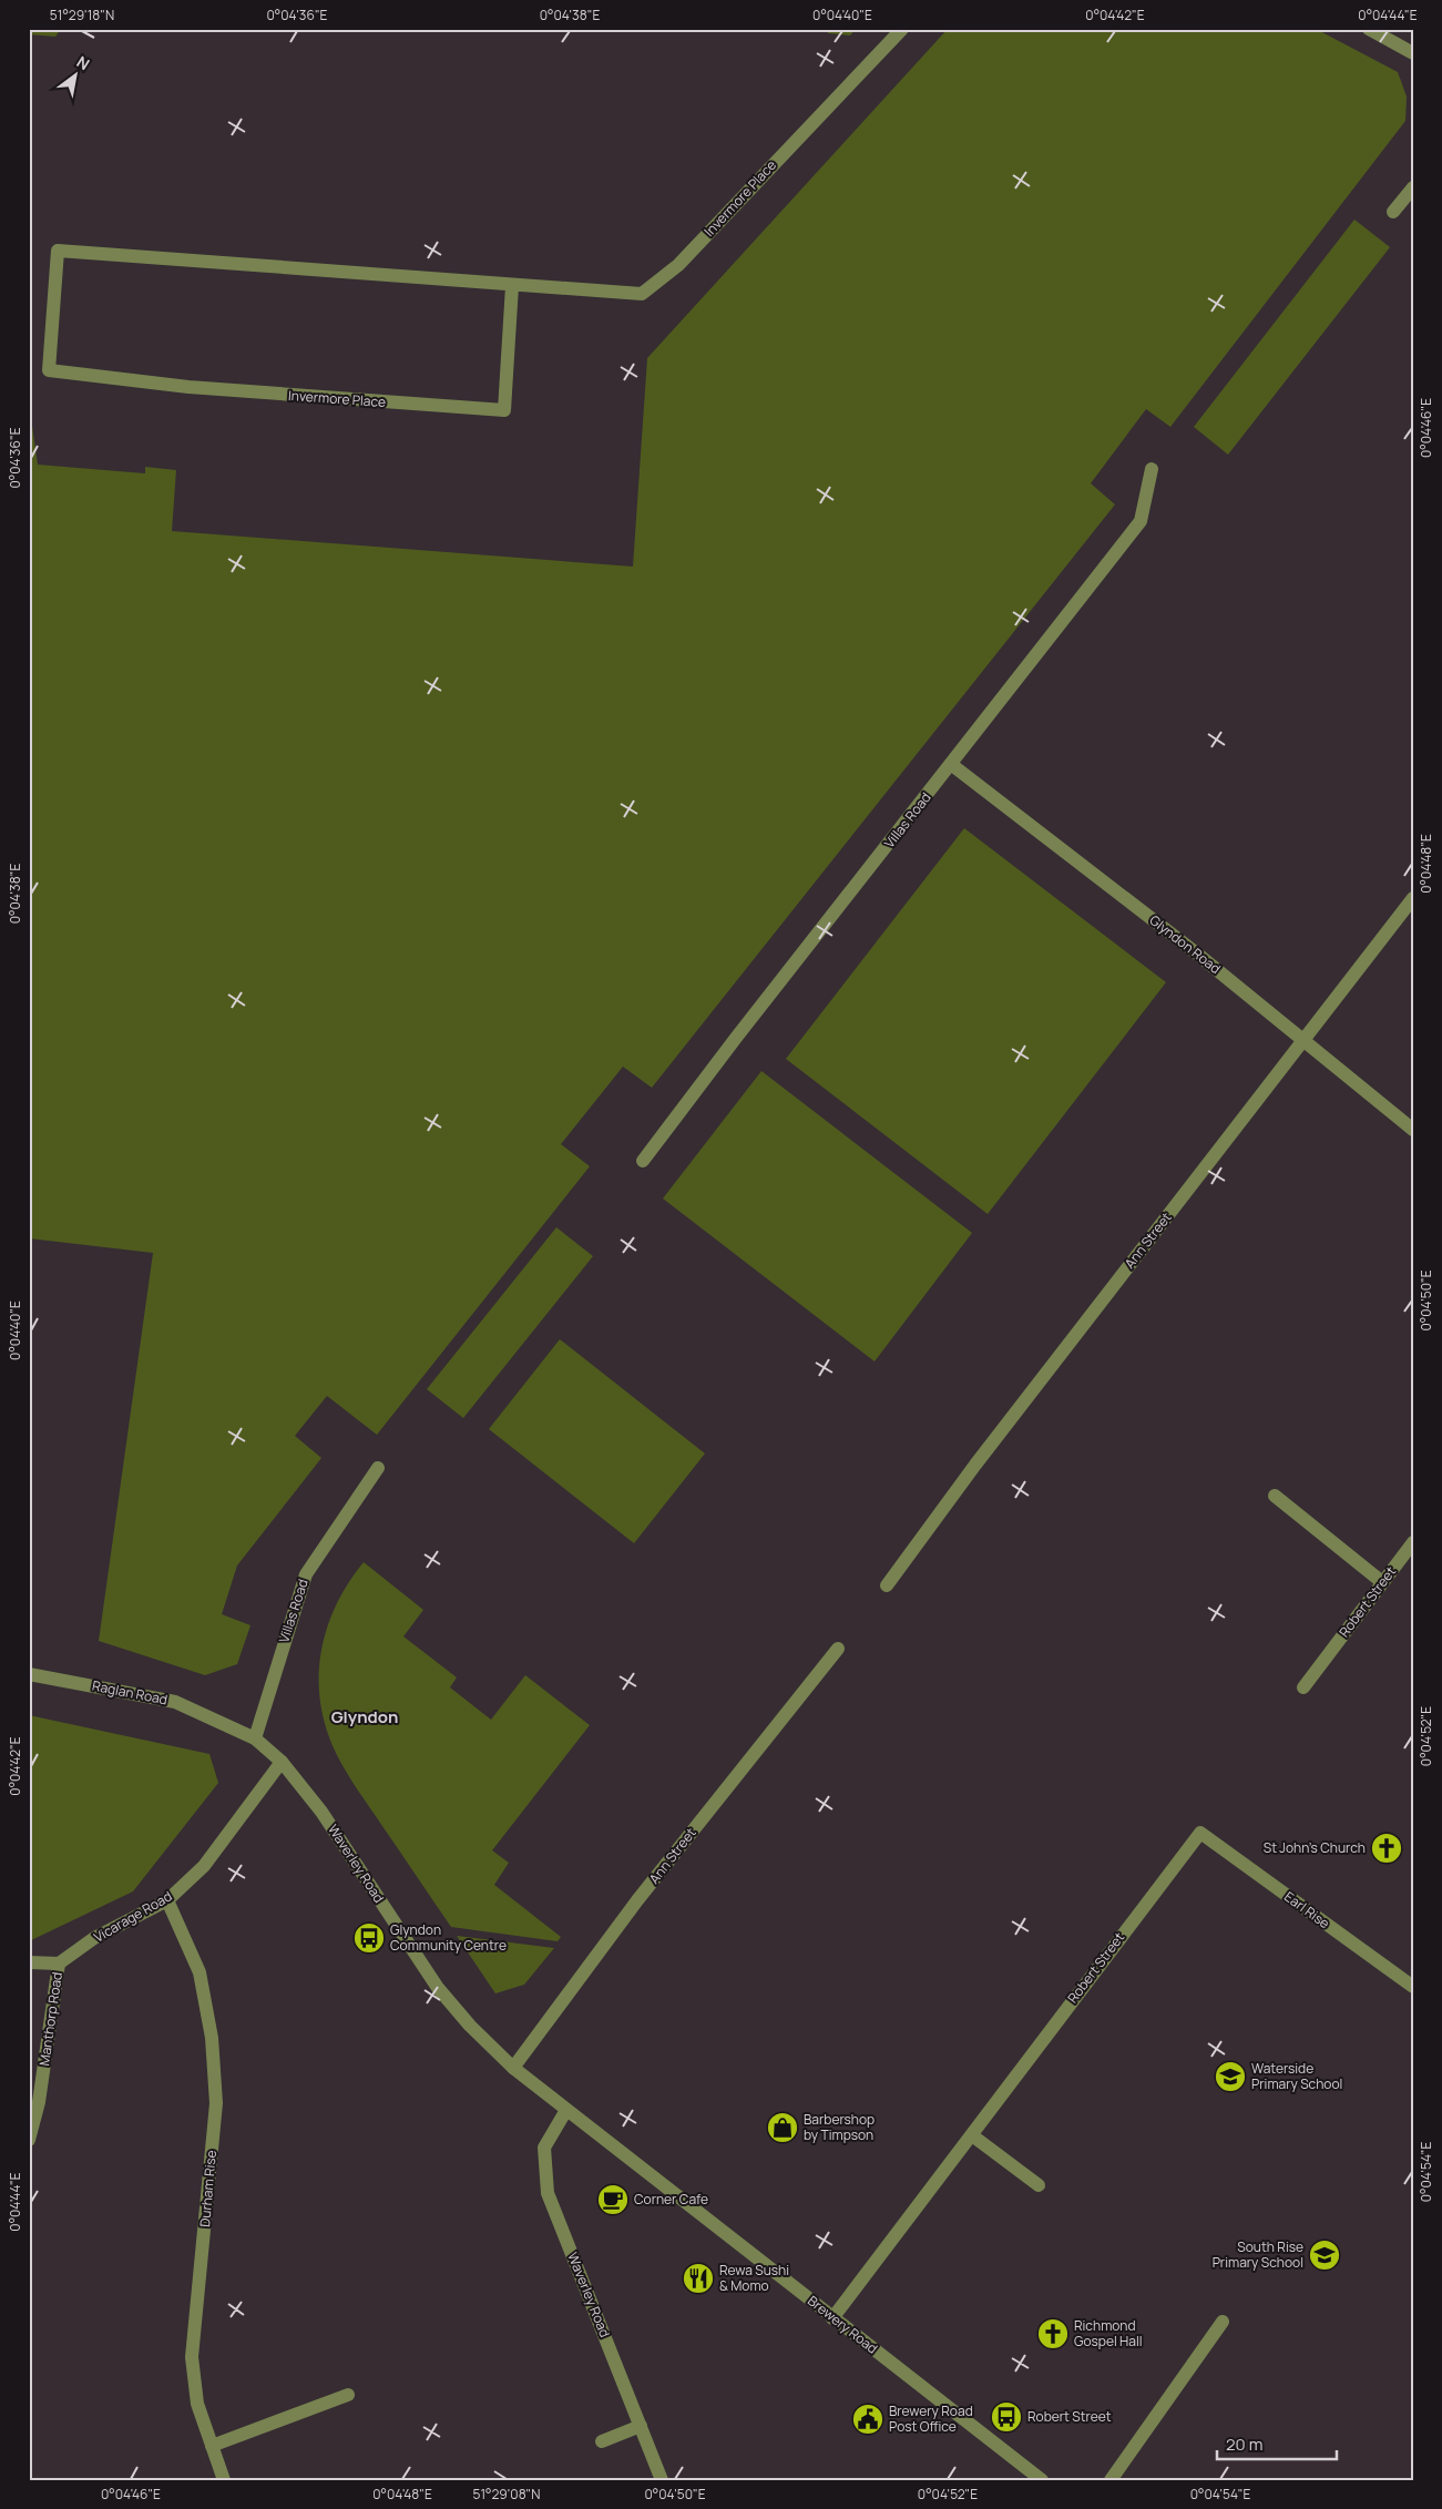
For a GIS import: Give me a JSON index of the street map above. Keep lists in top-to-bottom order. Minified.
{"streets":{"street":["Invermore Place","Villas Road","Glyndon Road","Ann Street","Robert Street","Raglan Road","Waverley Road","Earl Rise","Vicarage Road","Manthorp Road","Durham Rise","Brewery Road"]},"crossings":[["Villas Road","Glyndon Road"],["Villas Road","Raglan Road"],["Glyndon Road","Ann Street"],["Ann Street","Waverley Road"],["Ann Street","Brewery Road"],["Robert Street","Earl Rise"],["Robert Street","Brewery Road"],["Raglan Road","Waverley Road"],["Raglan Road","Vicarage Road"],["Waverley Road","Vicarage Road"],["Waverley Road","Brewery Road"],["Vicarage Road","Manthorp Road"],["Vicarage Road","Durham Rise"]],"districts":["Glyndon"],"places":{"church":["St John's Church","Richmond Gospel Hall"],"bus stop":["Glyndon Community Centre","Robert Street"],"school or university":["Waterside Primary School","South Rise Primary School"],"shop":["Barbershop by Timpson"],"cafe":["Corner Cafe"],"restaurant":["Rewa Sushi & Momo"],"public building":["Brewery Road Post Office"]},"scale_bar":"20 m","north":"top right","coordinates":["51°29'18\"N","0°04'36\"E","0°04'38\"E","0°04'40\"E","0°04'42\"E","0°04'44\"E","0°04'46\"E","0°04'48\"E","0°04'50\"E","0°04'52\"E","0°04'54\"E","51°29'08\"N"]}
